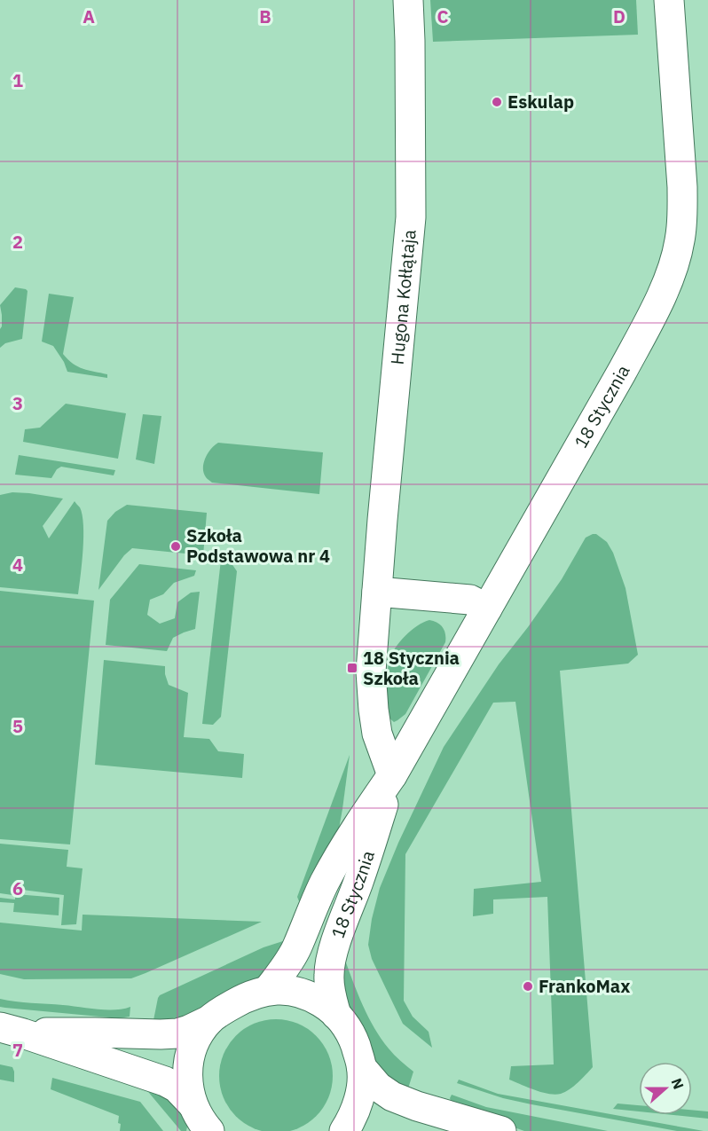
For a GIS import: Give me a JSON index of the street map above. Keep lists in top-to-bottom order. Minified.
{"streets":{"main road":["Hugona Kołłątaja","18 Stycznia"]},"crossings":[["Hugona Kołłątaja","18 Stycznia"]],"places":{"other":["Eskulap","Szkoła Podstawowa nr 4","FrankoMax"],"transit":["18 Stycznia Szkoła"]},"north":"right","grid":{"columns":["A","B","C","D"],"rows":["1","2","3","4","5","6","7"]}}
